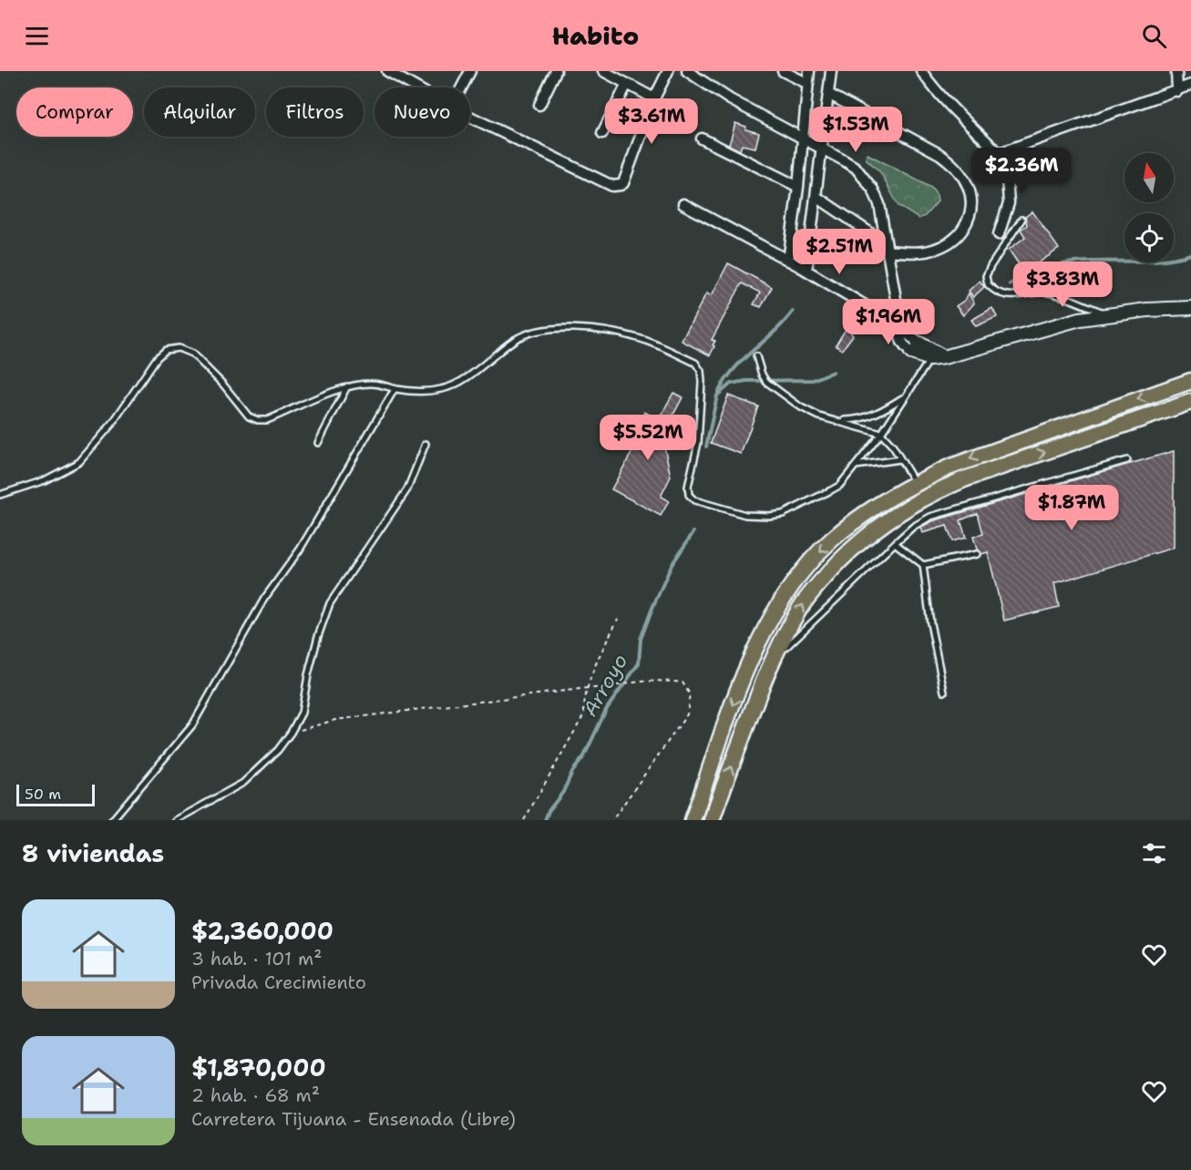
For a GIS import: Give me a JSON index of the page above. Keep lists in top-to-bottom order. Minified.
{"water":["Arroyo"],"scale_bar":"50 m","north":"top","page":{"header":"Habito","chip":["Comprar","Alquilar","Filtros","Nuevo"],"price":["$3.61M","$1.53M","$2.36M","$2.51M","$3.83M","$1.96M","$5.52M","$1.87M"],"scale":"50 m","heading":"8 viviendas","list":[{"name":"$2,360,000","note":"3 hab. · 101 m² · Privada Crecimiento"},{"name":"$1,870,000","note":"2 hab. · 68 m² · Carretera Tijuana - Ensenada (Libre)"}]}}
